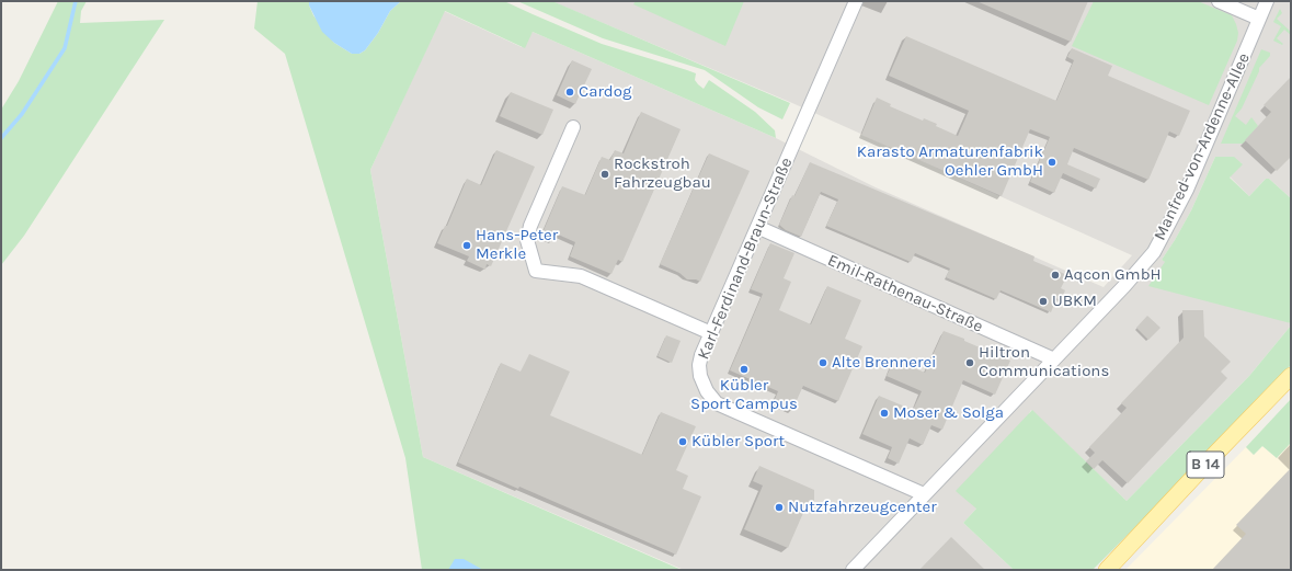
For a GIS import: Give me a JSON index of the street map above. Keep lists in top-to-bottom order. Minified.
{"streets":{"main road":["B 14"],"street":["Manfred-von-Ardenne-Allee","Karl-Ferdinand-Braun-Straße","Emil-Rathenau-Straße"]},"crossings":[["Manfred-von-Ardenne-Allee","Karl-Ferdinand-Braun-Straße"],["Manfred-von-Ardenne-Allee","Emil-Rathenau-Straße"],["Karl-Ferdinand-Braun-Straße","Emil-Rathenau-Straße"]],"places":["Cardog","Karasto Armaturenfabrik Oehler GmbH","Rockstroh Fahrzeugbau","Hans-Peter Merkle","Aqcon GmbH","UBKM","Alte Brennerei","Hiltron Communications","Kübler Sport Campus","Moser & Solga","Kübler Sport","Nutzfahrzeugcenter"]}
